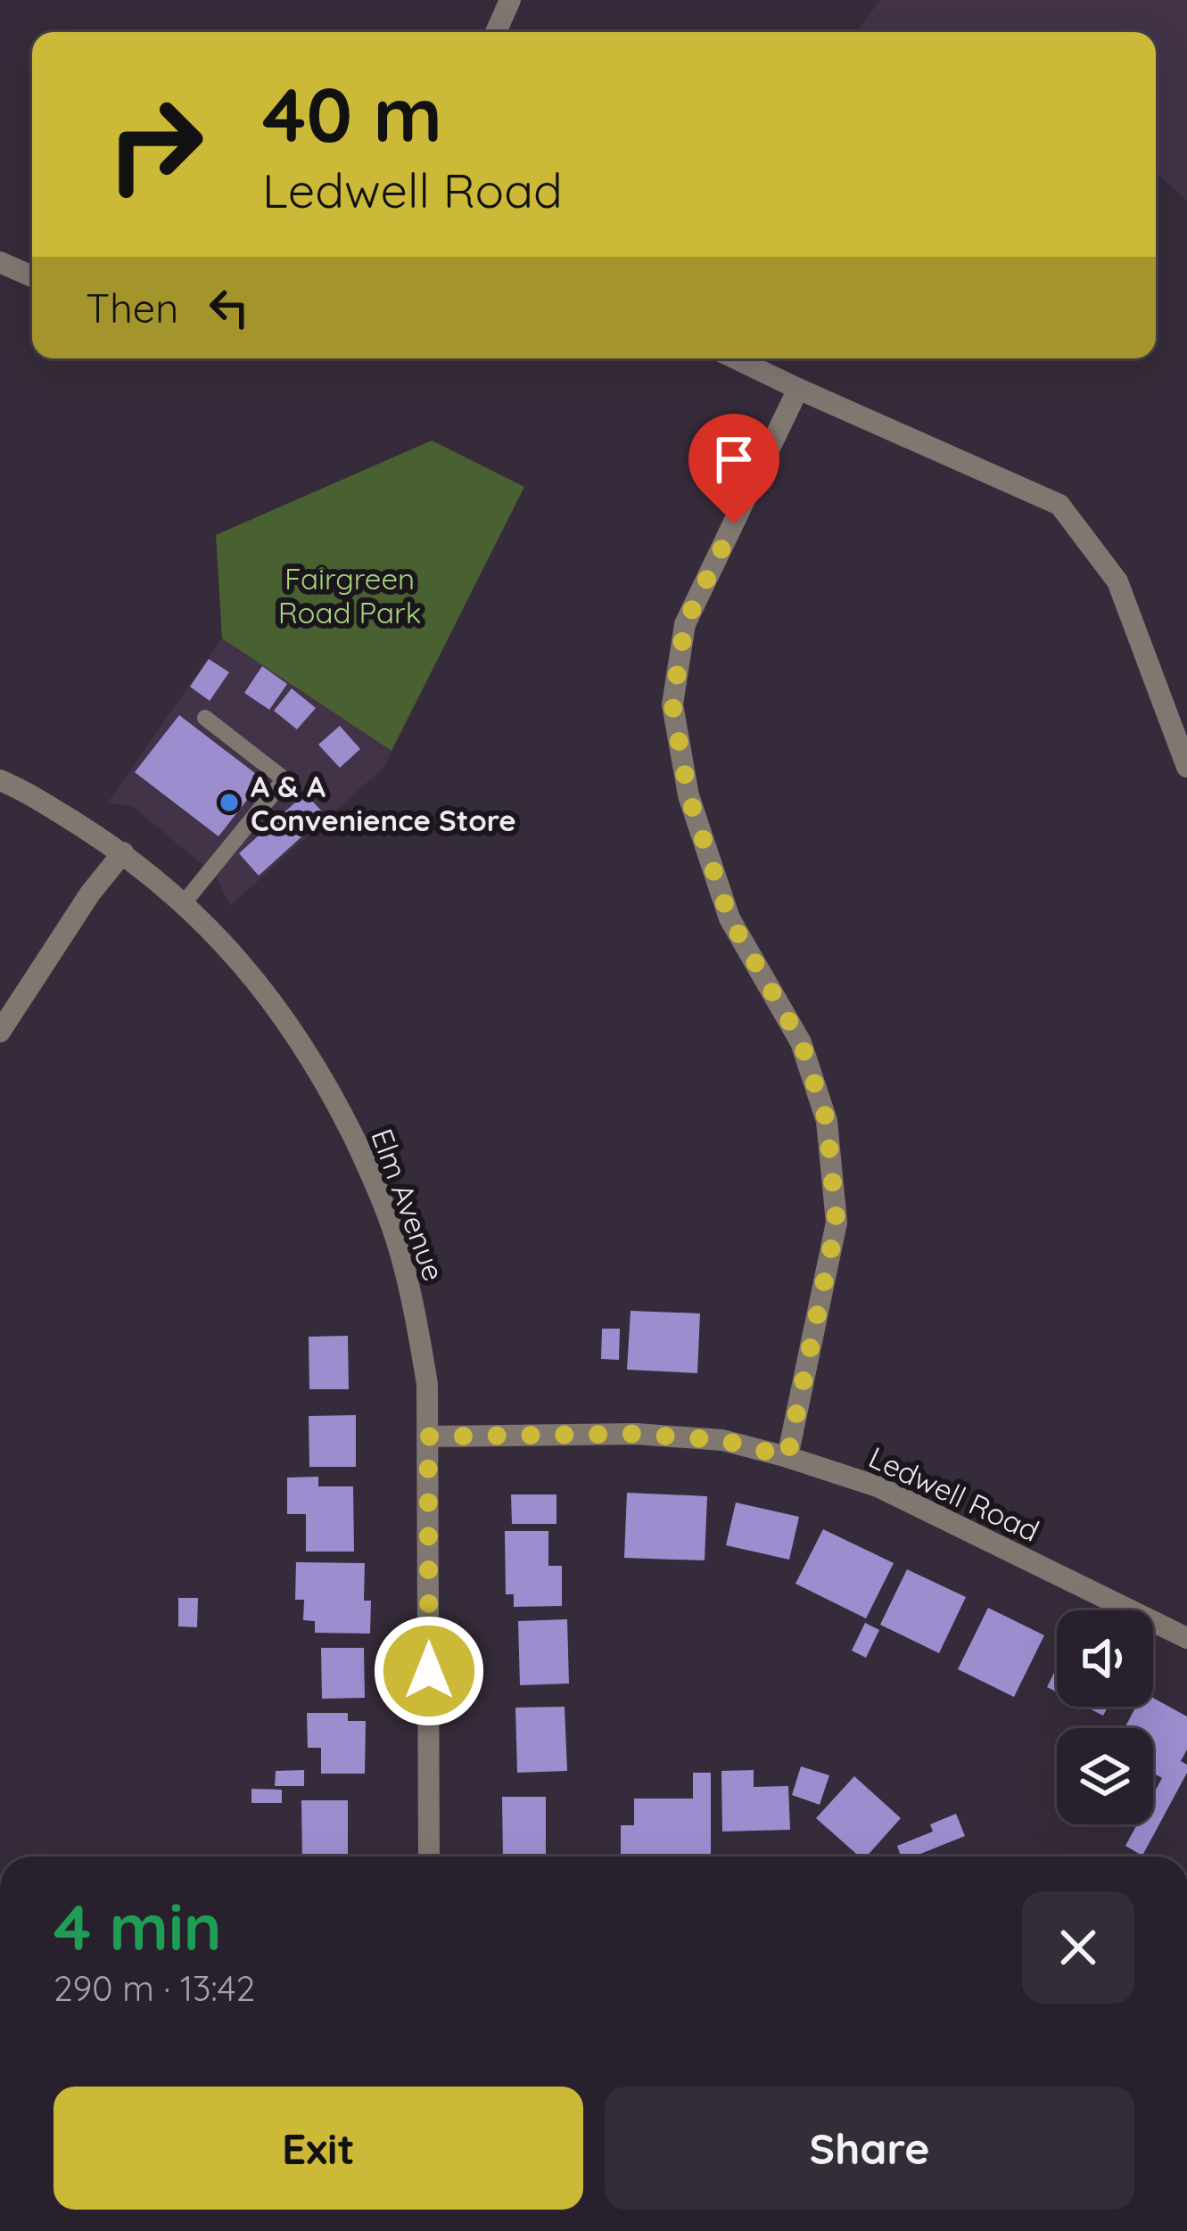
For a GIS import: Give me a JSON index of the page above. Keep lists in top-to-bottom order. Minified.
{"streets":{"street":["Elm Avenue","Ledwell Road"]},"crossings":[["Elm Avenue","Ledwell Road"]],"parks":["Fairgreen Road Park"],"places":["A & A Convenience Store"],"page":{"turn":["40 m","Ledwell Road"],"then":"Then","heading":["4 min","290 m · 13:42"],"buttons":["Exit","Share"]}}
